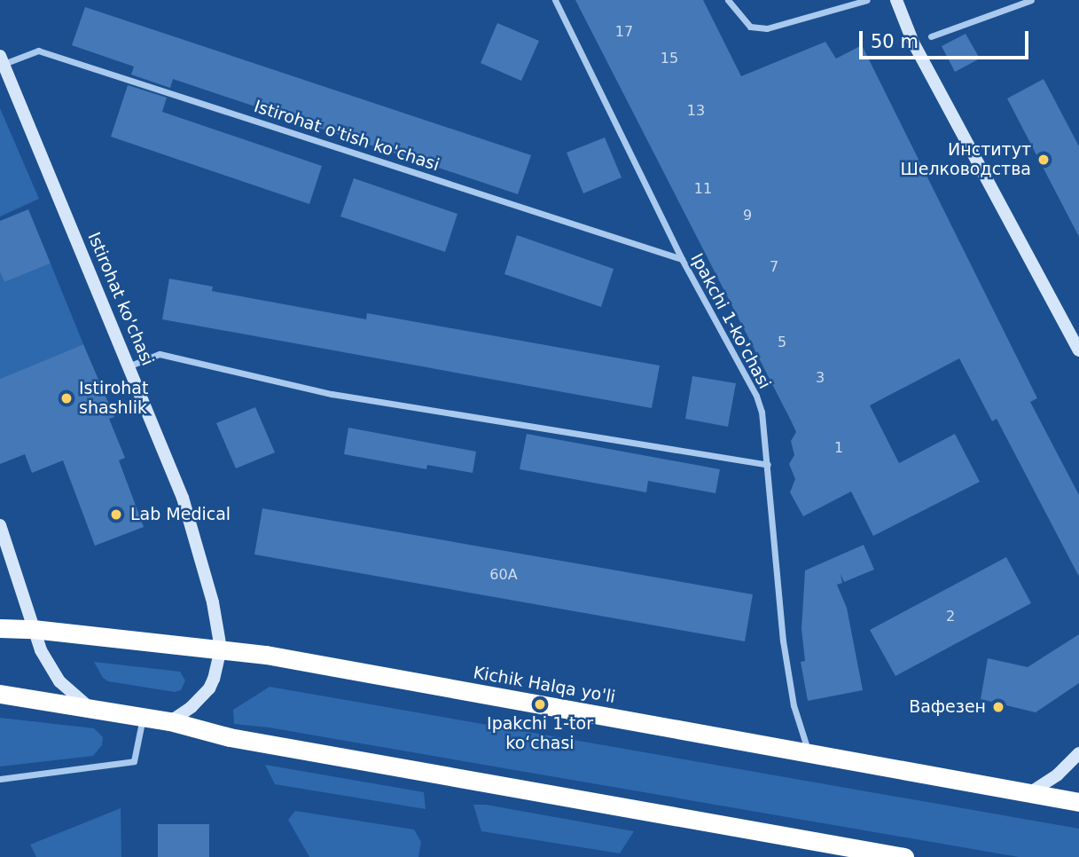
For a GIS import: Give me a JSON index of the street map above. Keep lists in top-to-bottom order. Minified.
{"streets":{"highway":["Kichik Halqa yo'li"],"main road":["Istirohat ko'chasi"],"street":["Istirohat o'tish ko'chasi","Ipakchi 1-ko'chasi"]},"crossings":[["Istirohat o'tish ko'chasi","Istirohat ko'chasi"],["Istirohat o'tish ko'chasi","Ipakchi 1-ko'chasi"],["Istirohat ko'chasi","Kichik Halqa yo'li"],["Ipakchi 1-ko'chasi","Kichik Halqa yo'li"]],"places":["Институт Шелководства","Istirohat shashlik","Lab Medical","Ipakchi 1-tor koʻchasi","Вафезен"],"house_numbers":["17","15","13","11","9","7","5","3","1","60А","2"],"scale_bar":"50 m"}
